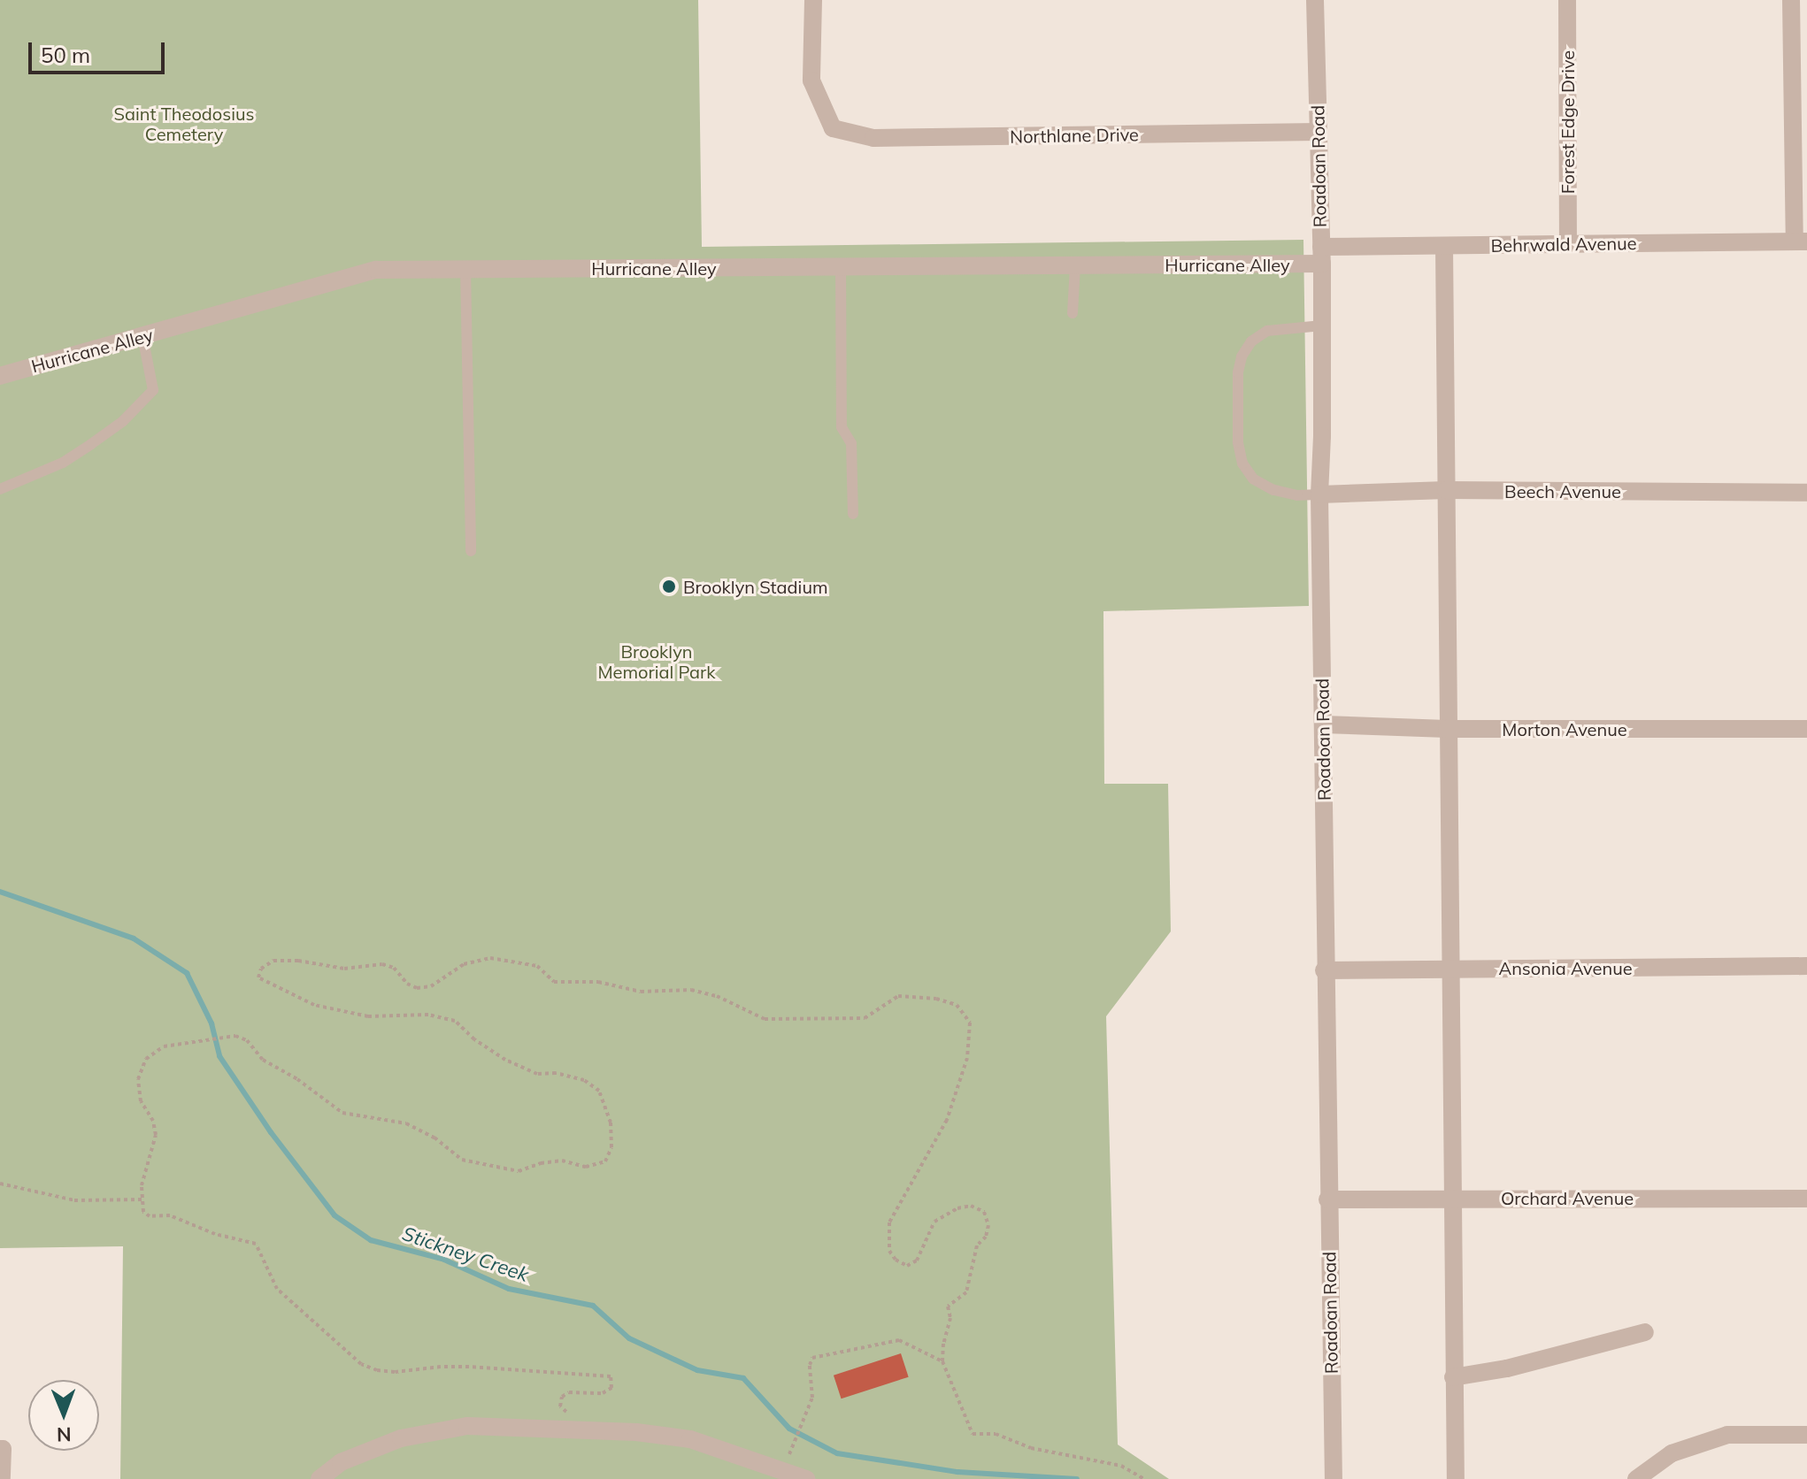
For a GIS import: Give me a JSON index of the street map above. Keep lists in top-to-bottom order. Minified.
{"streets":{"street":["Forest Edge Drive","Northlane Drive","Roadoan Road","Behrwald Avenue","Hurricane Alley","Beech Avenue","Morton Avenue","Ansonia Avenue","Orchard Avenue"]},"crossings":[["Forest Edge Drive","Behrwald Avenue"],["Northlane Drive","Roadoan Road"],["Roadoan Road","Behrwald Avenue"],["Roadoan Road","Hurricane Alley"],["Roadoan Road","Beech Avenue"],["Roadoan Road","Morton Avenue"],["Roadoan Road","Ansonia Avenue"],["Roadoan Road","Orchard Avenue"],["Behrwald Avenue","Hurricane Alley"]],"water":["Stickney Creek"],"parks":["Saint Theodosius Cemetery","Brooklyn Memorial Park"],"places":["Brooklyn Stadium"],"scale_bar":"50 m","north":"bottom"}
